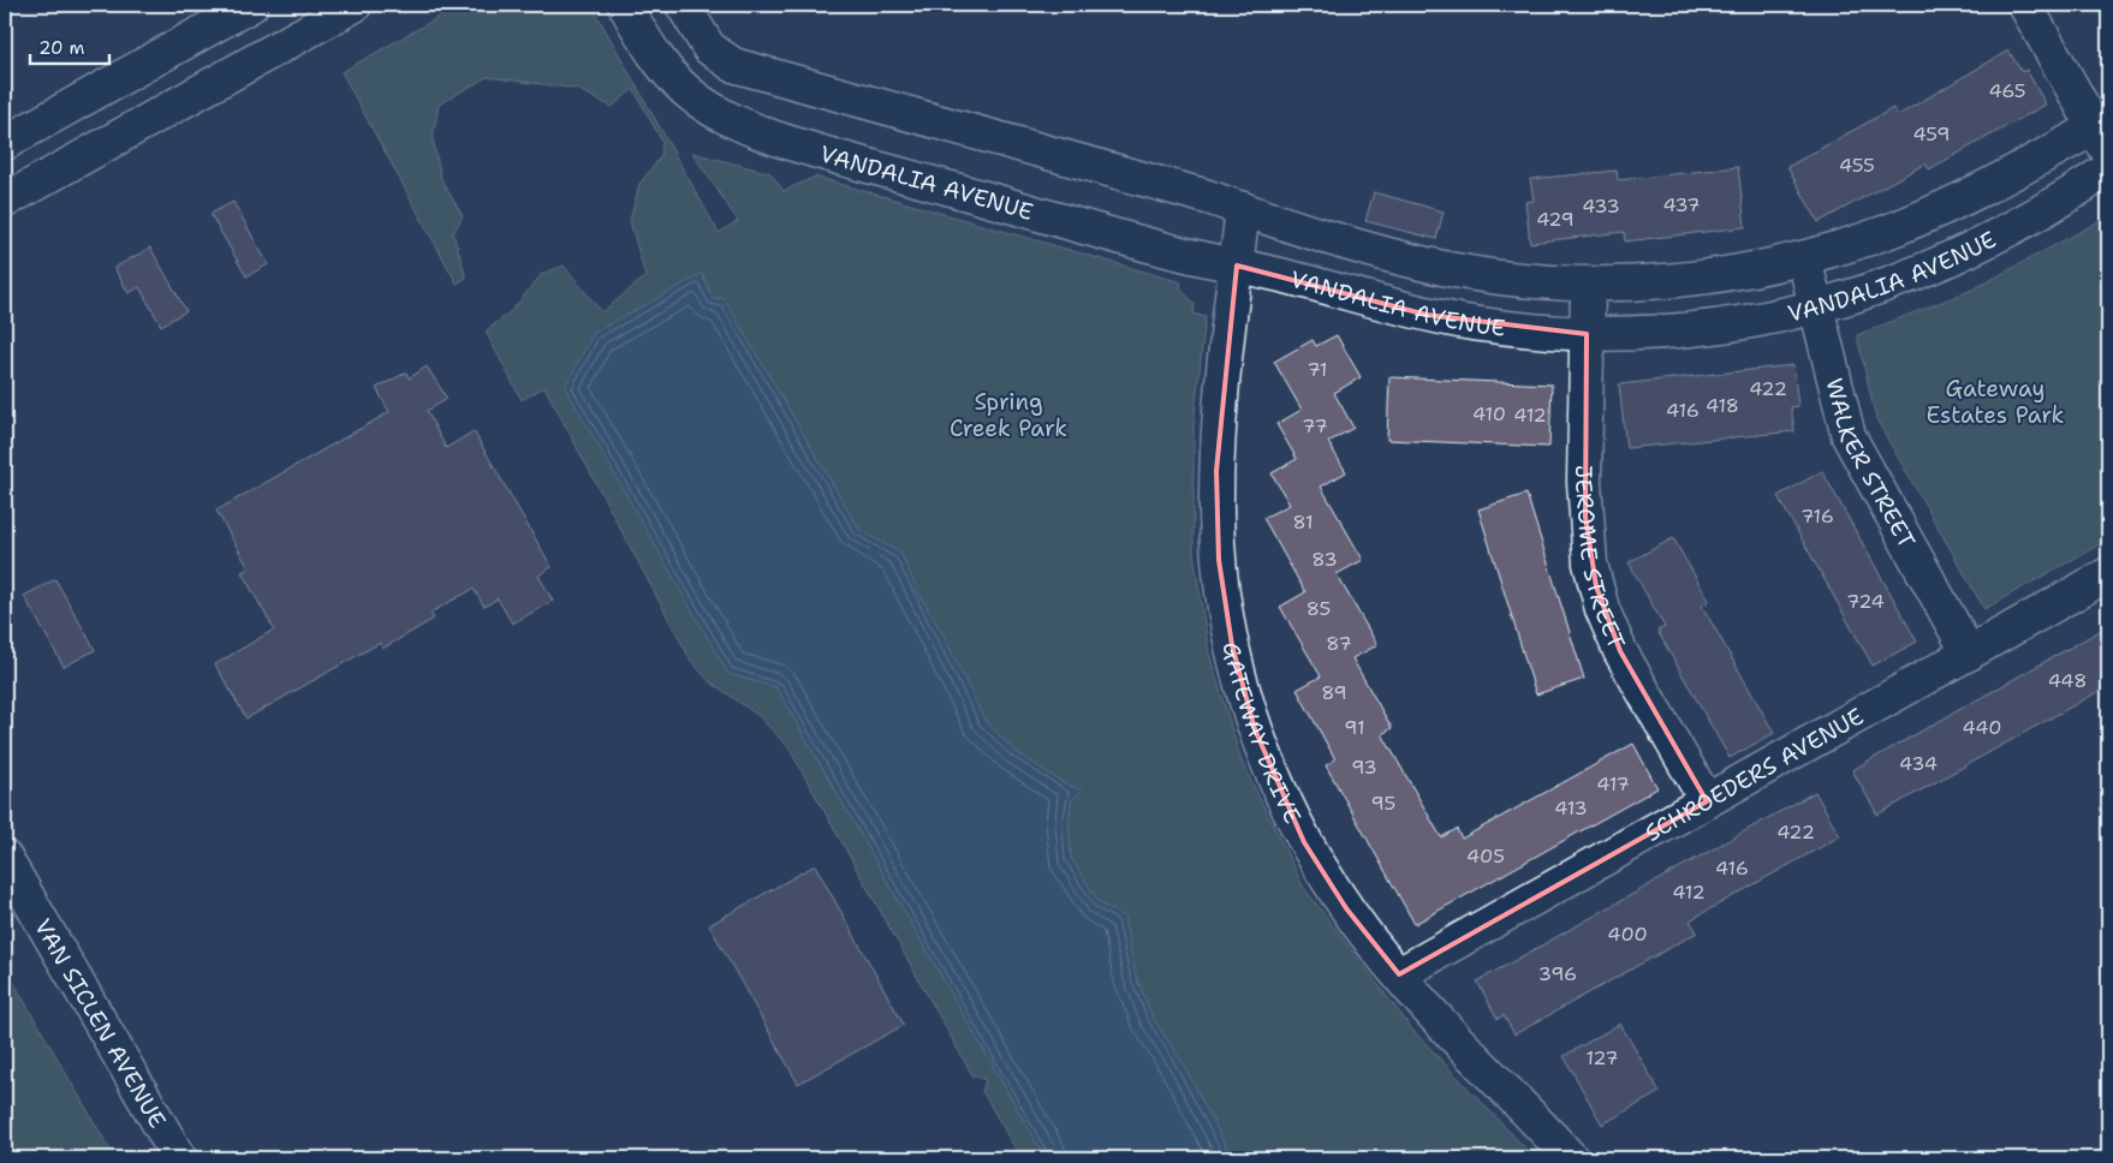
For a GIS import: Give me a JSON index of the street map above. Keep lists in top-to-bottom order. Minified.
{"streets":{"street":["VANDALIA AVENUE","WALKER STREET","JEROME STREET","GATEWAY DRIVE","SCHROEDERS AVENUE","VAN SICLEN AVENUE"]},"crossings":[["VANDALIA AVENUE","WALKER STREET"],["VANDALIA AVENUE","JEROME STREET"],["VANDALIA AVENUE","GATEWAY DRIVE"],["WALKER STREET","SCHROEDERS AVENUE"],["JEROME STREET","SCHROEDERS AVENUE"],["GATEWAY DRIVE","SCHROEDERS AVENUE"]],"parks":["Gateway Estates Park","Spring Creek Park"],"house_numbers":["465","459","455","437","433","429","71","422","418","416","410","412","77","716","81","83","724","85","87","448","89","91","440","434","93","417","95","413","422","405","416","412","400","396","127"],"scale_bar":"20 m"}
